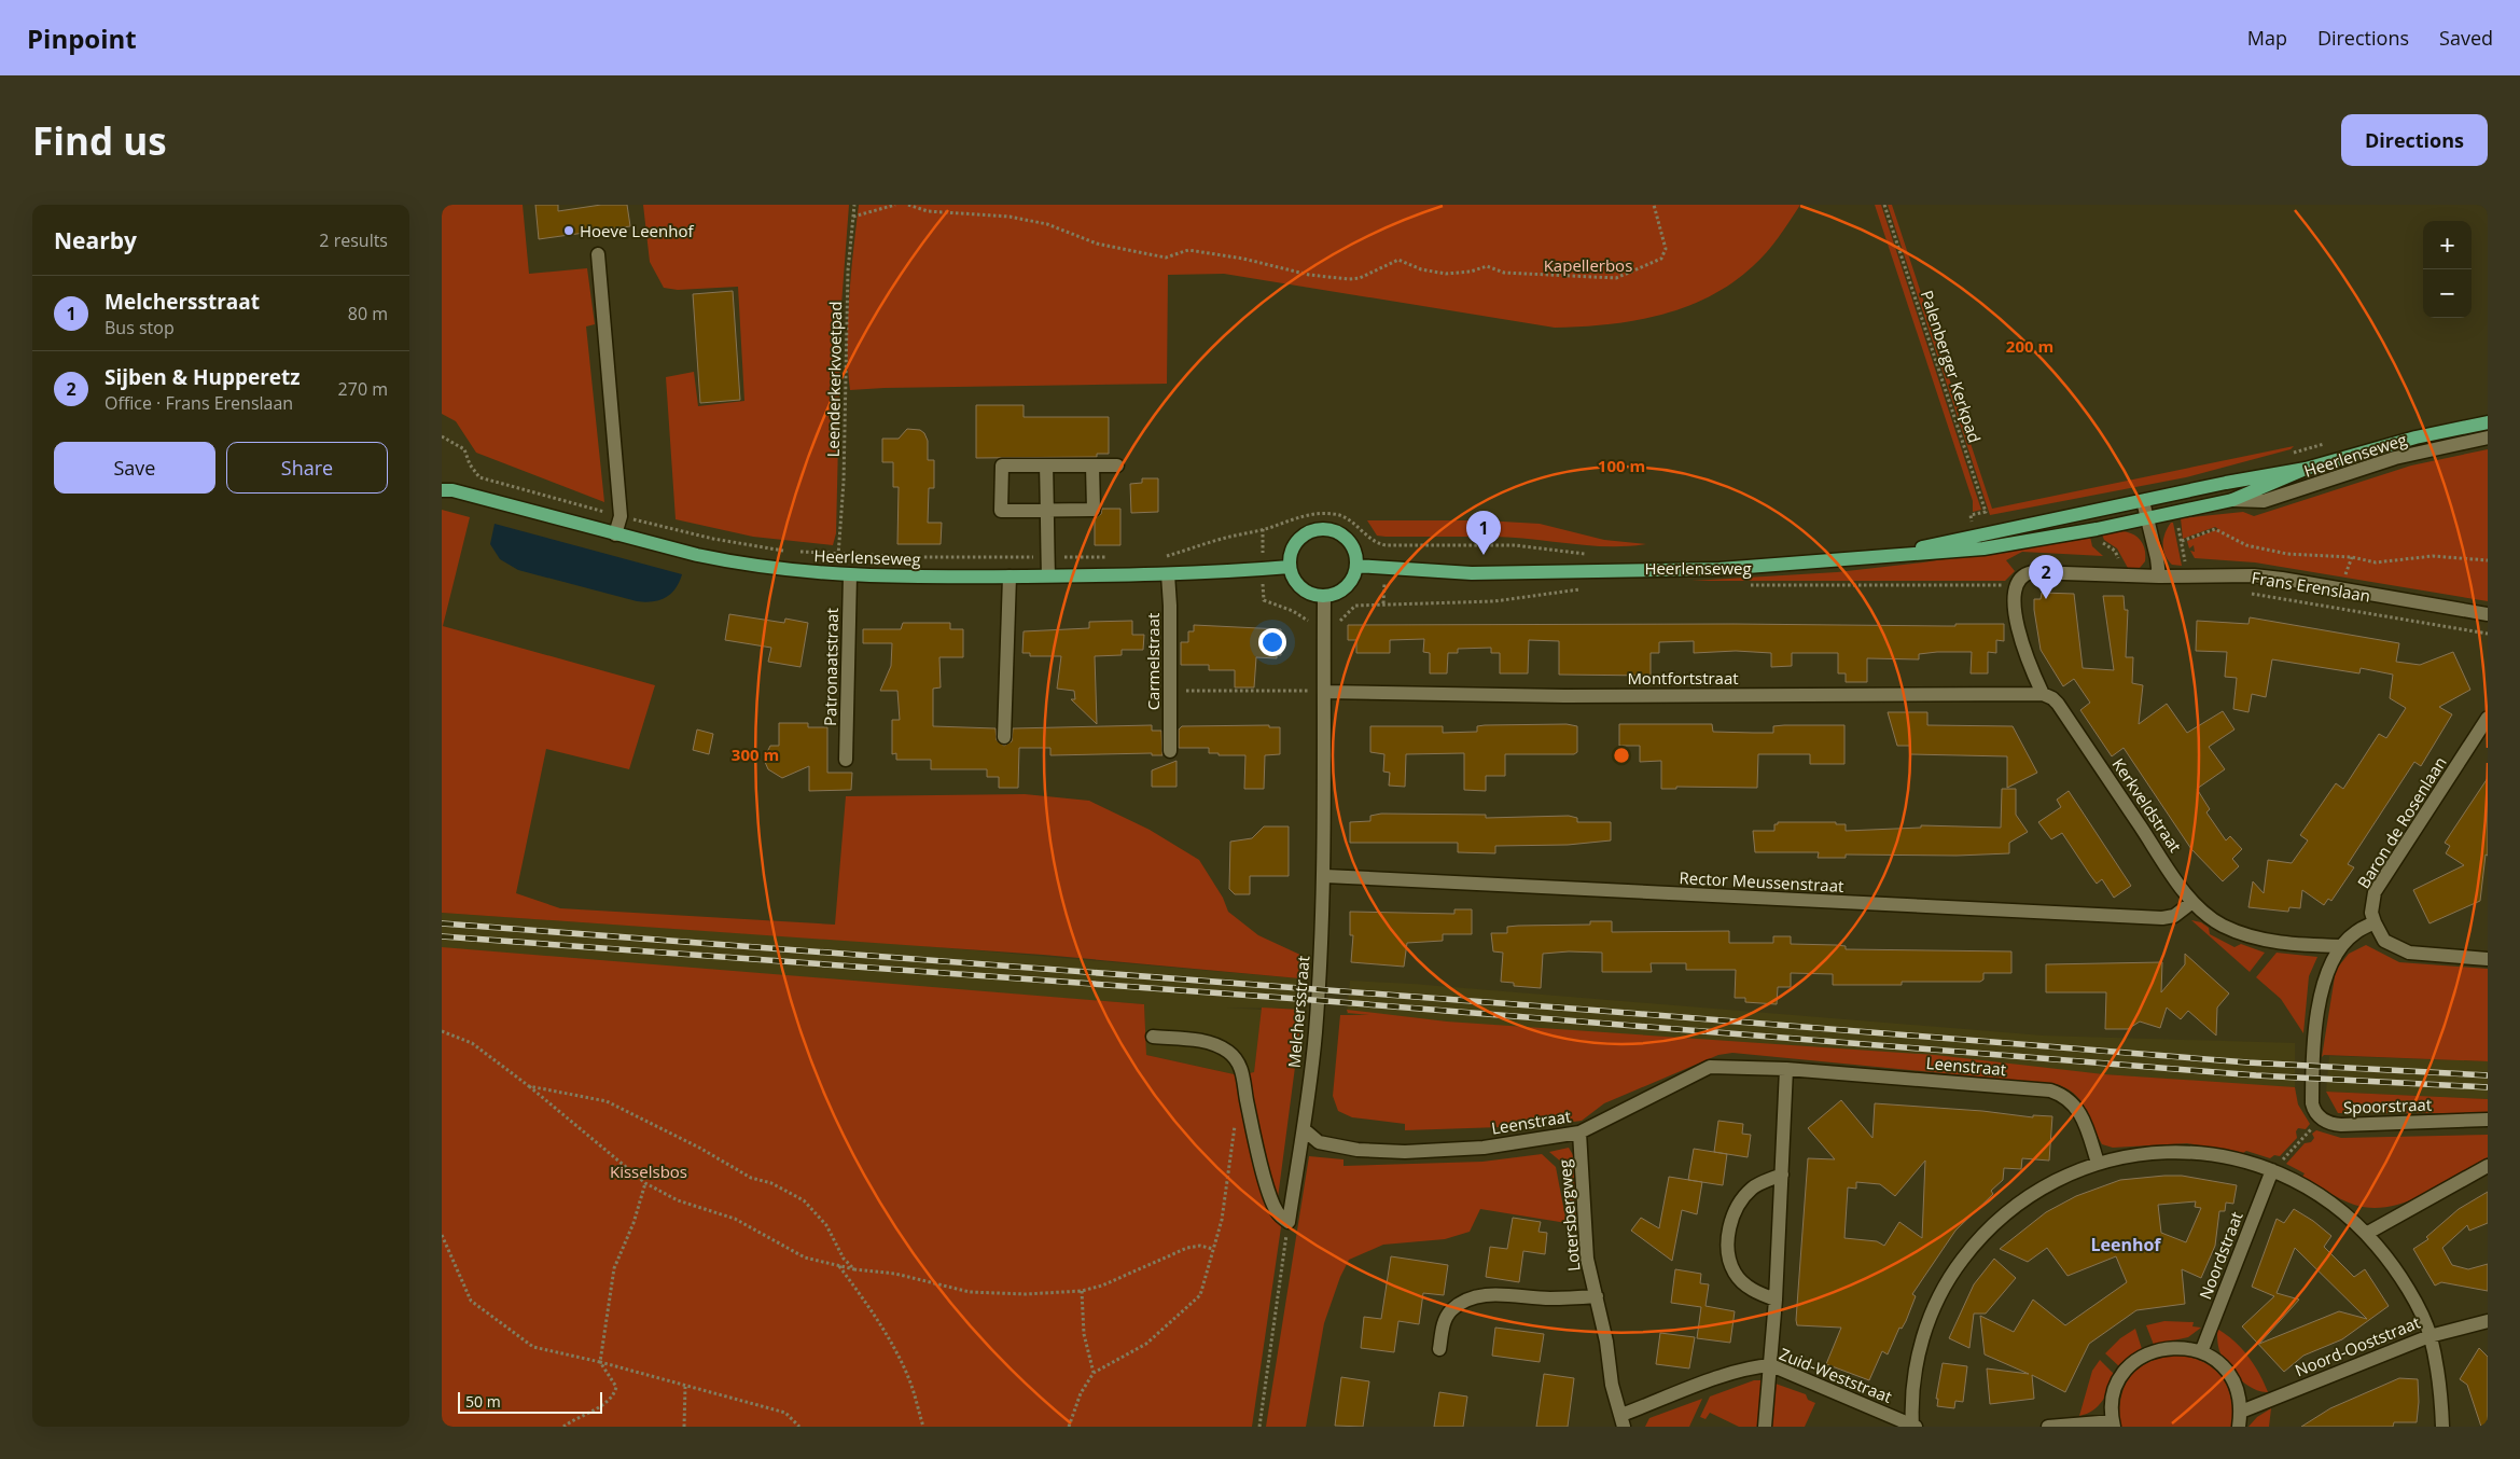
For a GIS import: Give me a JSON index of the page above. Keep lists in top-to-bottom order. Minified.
{"streets":{"main road":["Heerlenseweg"],"street":["Frans Erenslaan","Carmelstraat","Patronaatstraat","Montfortstraat","Kerkveldstraat","Baron de Rosenlaan","Rector Meussenstraat","Melchersstraat","Leenstraat","Spoorstraat","Lotersbergweg","Noordstraat","Noord-Ooststraat","Zuid-Weststraat"],"path":["Palenberger Kerkpad","Leenderkerkvoetpad"]},"crossings":[["Leenderkerkvoetpad","Heerlenseweg"],["Heerlenseweg","Frans Erenslaan"],["Heerlenseweg","Carmelstraat"],["Heerlenseweg","Patronaatstraat"],["Heerlenseweg","Kerkveldstraat"],["Heerlenseweg","Melchersstraat"],["Frans Erenslaan","Kerkveldstraat"],["Montfortstraat","Kerkveldstraat"],["Montfortstraat","Melchersstraat"],["Kerkveldstraat","Rector Meussenstraat"],["Kerkveldstraat","Spoorstraat"],["Rector Meussenstraat","Melchersstraat"],["Melchersstraat","Leenstraat"],["Leenstraat","Lotersbergweg"],["Lotersbergweg","Zuid-Weststraat"]],"districts":["Leenhof"],"parks":["Kapellerbos","Kisselsbos"],"places":["Hoeve Leenhof"],"scale_bar":"50 m","page":{"header":"Pinpoint","nav":["Map","Directions","Saved"],"buttons":["Directions",["Save","Share"]],"title":"Find us","heading":["Nearby","2 results"],"map_buttons":["+","−"],"list":[{"mark":"1","name":"Melchersstraat","note":"Bus stop","value":"80 m"},{"mark":"2","name":"Sijben & Hupperetz","note":"Office · Frans Erenslaan","value":"270 m"}],"pins":["1","2"],"scale":"50 m"},"rings":["200 m","100 m","300 m"]}
